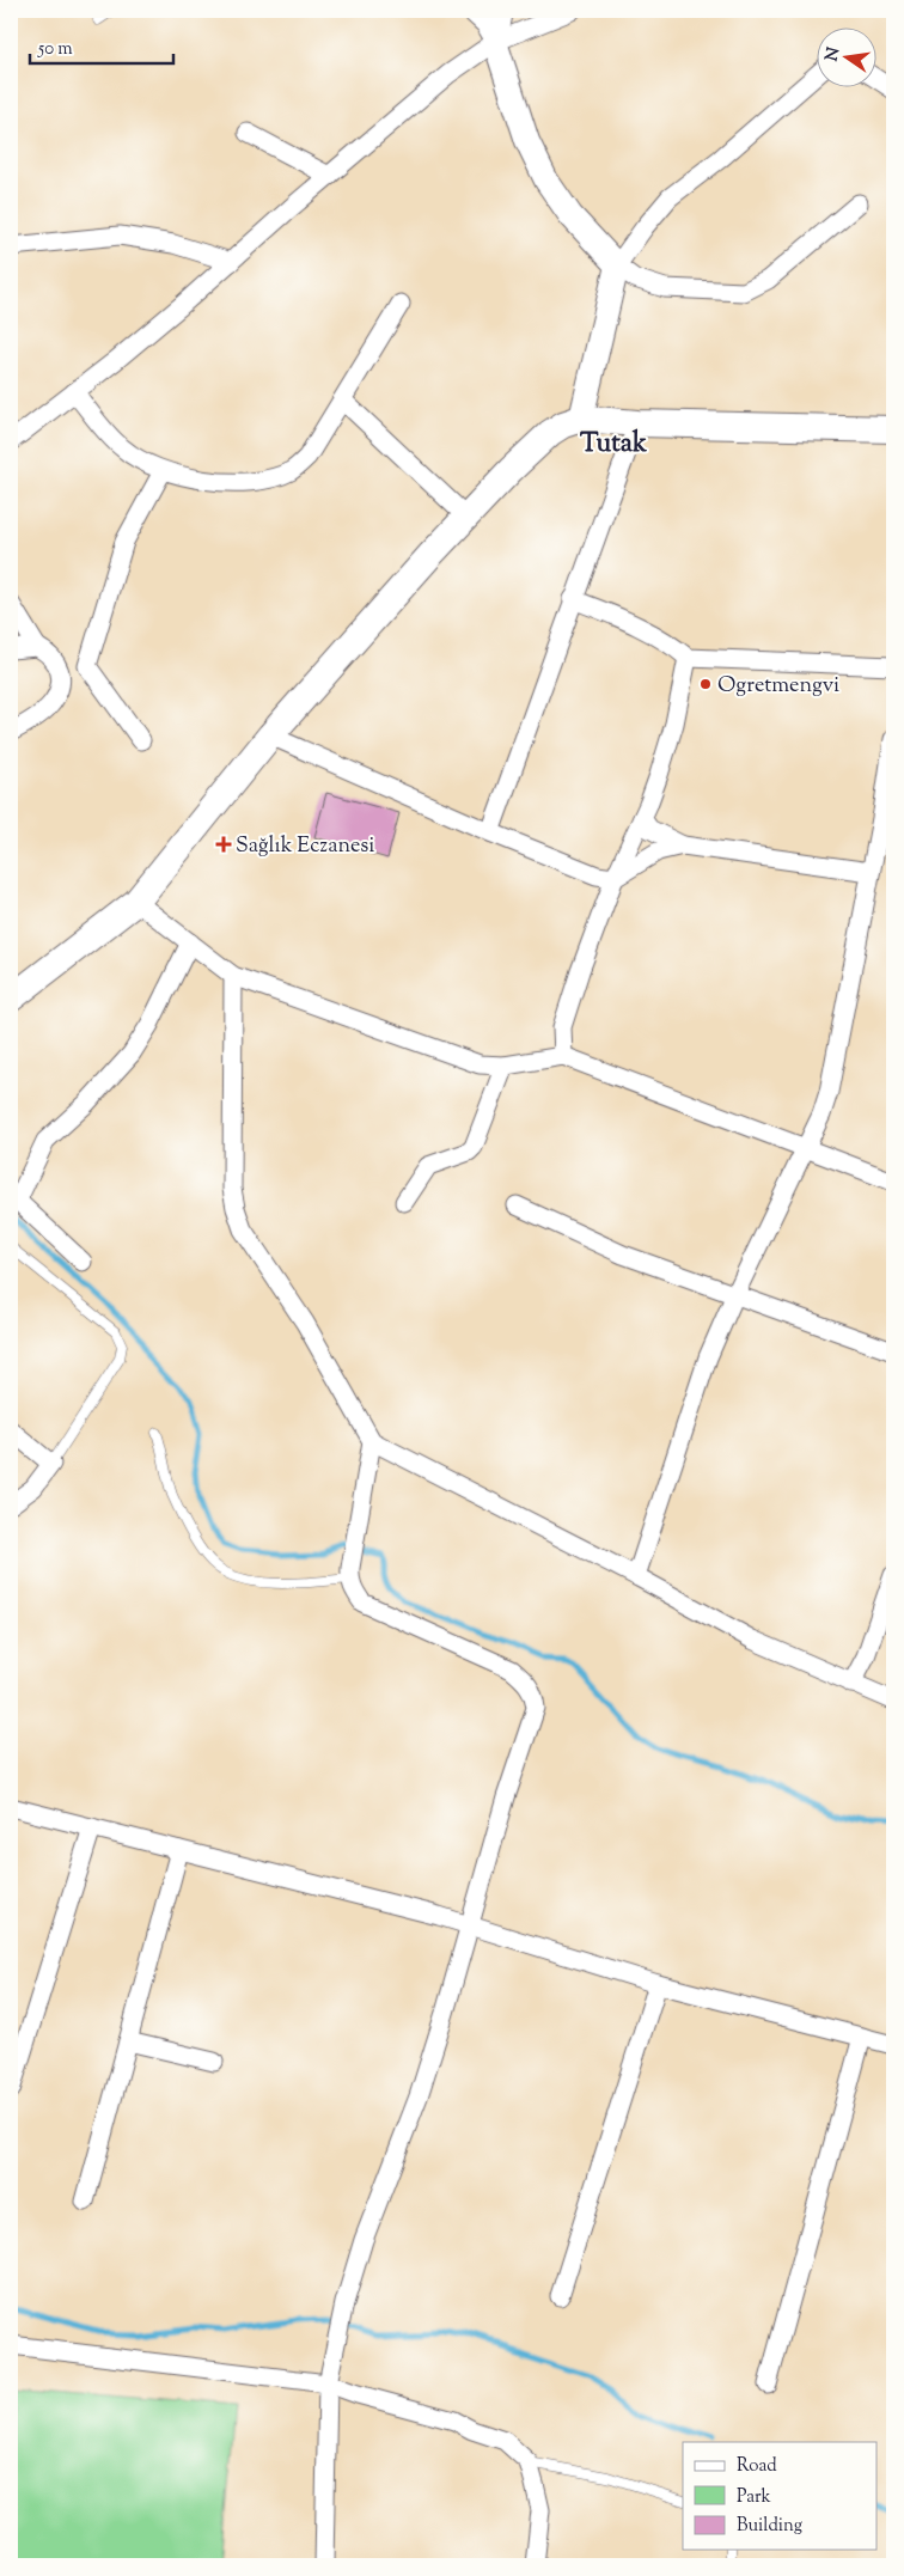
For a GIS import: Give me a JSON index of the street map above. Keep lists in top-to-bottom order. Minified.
{"districts":["Tutak"],"places":{"other":["Ogretmengvi"],"health":["Sağlık Eczanesi"]},"legend":["Road","Park","Building"],"scale_bar":"50 m","north":"left"}
